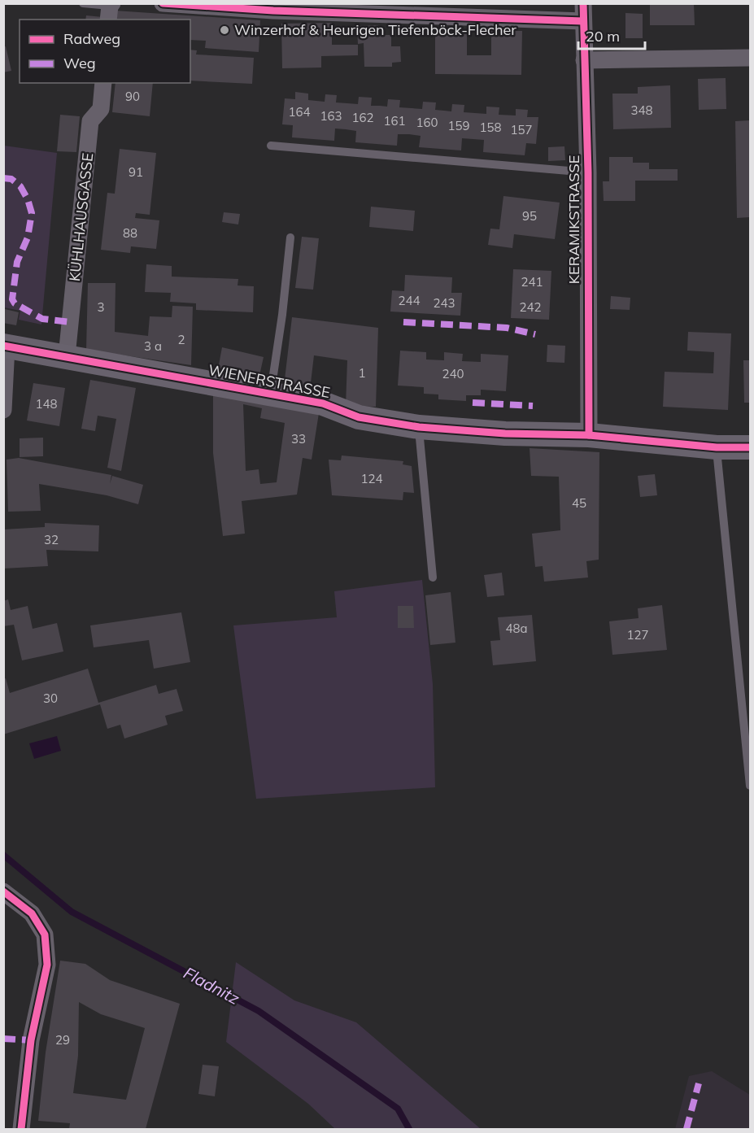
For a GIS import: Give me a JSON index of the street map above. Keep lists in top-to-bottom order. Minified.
{"streets":{"street":["KÜHLHAUSGASSE","KERAMIKSTRASSE","WIENERSTRASSE"]},"crossings":[["KÜHLHAUSGASSE","WIENERSTRASSE"],["KERAMIKSTRASSE","WIENERSTRASSE"]],"water":["Fladnitz"],"places":["Winzerhof & Heurigen Tiefenböck-Flecher"],"house_numbers":["90","348","164","163","162","161","160","159","158","157","91","95","88","241","244","243","3","242","2","3 a","1","240","148","33","124","45","32","48a","127","30","29"],"legend":["Radweg","Weg"],"scale_bar":"20 m"}
